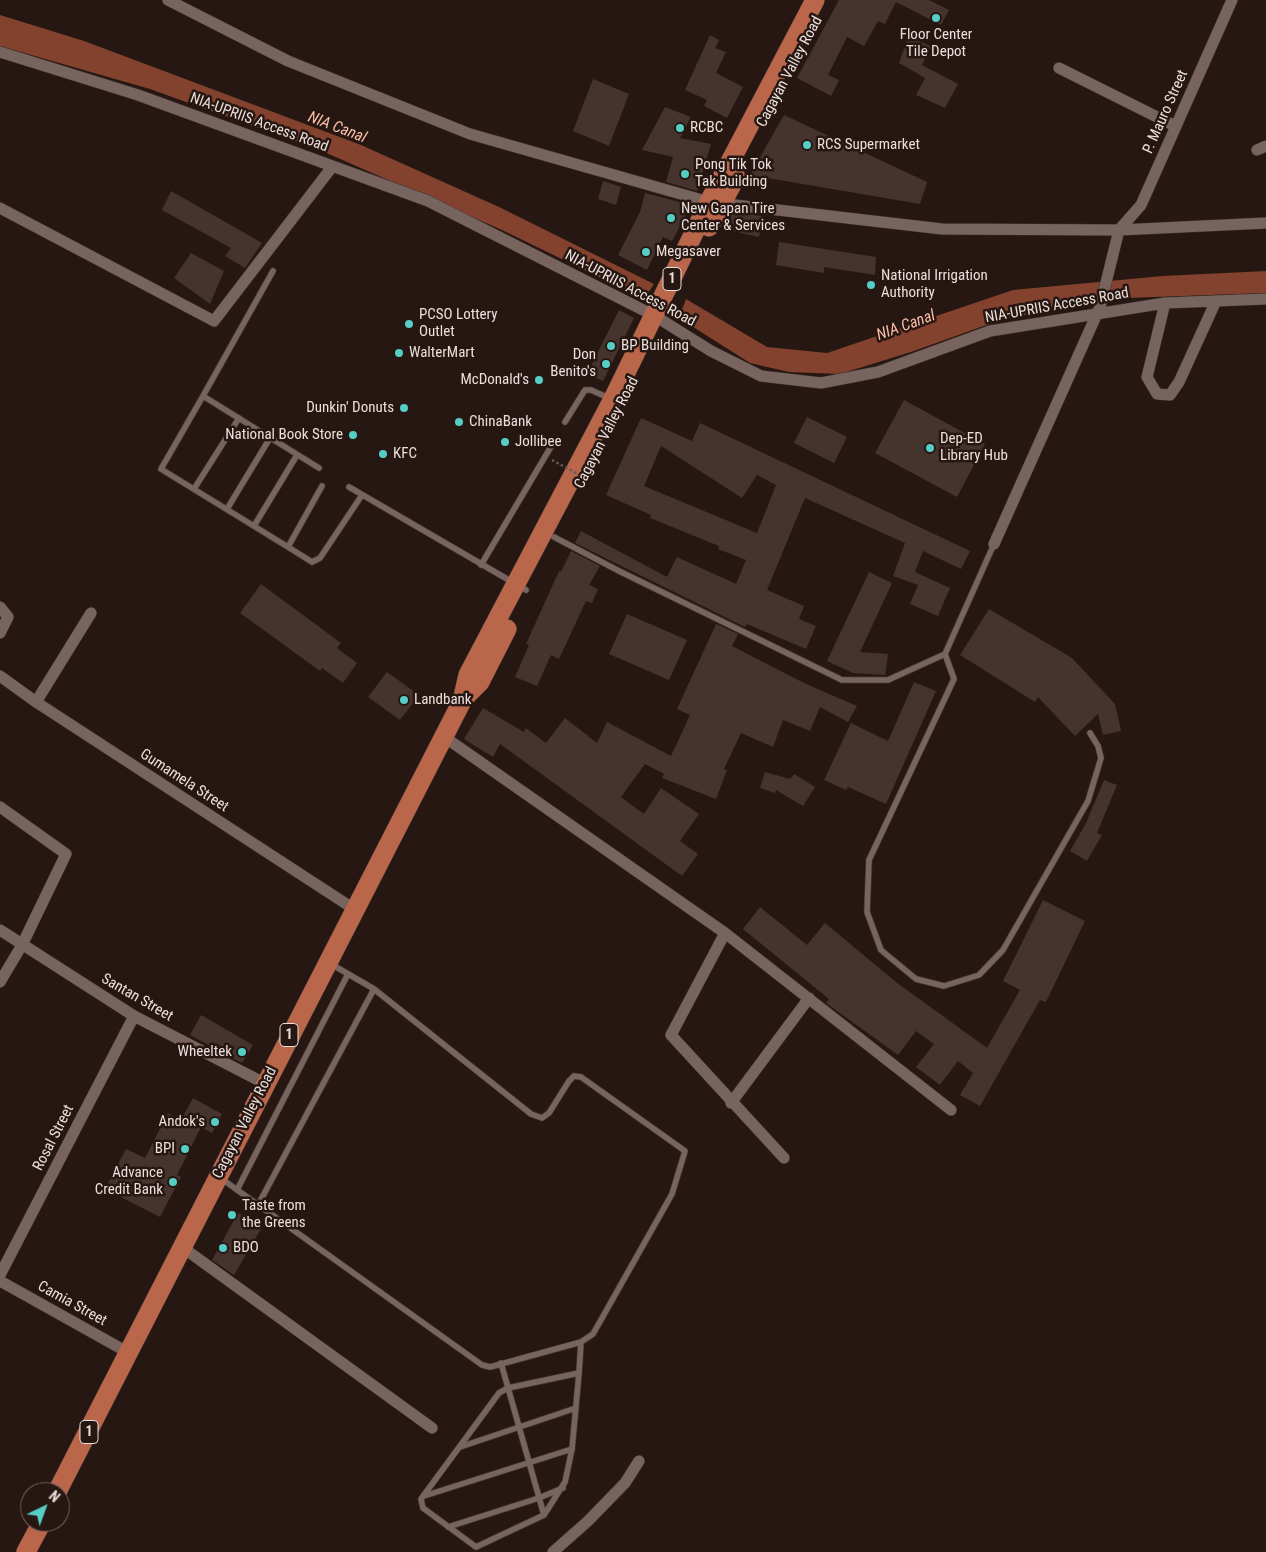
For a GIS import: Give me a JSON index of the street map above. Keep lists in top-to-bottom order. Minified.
{"streets":{"highway":["Cagayan Valley Road","1"],"street":["P. Mauro Street","NIA-UPRIIS Access Road","Gumamela Street","Santan Street","Rosal Street","Camia Street"]},"crossings":[["Cagayan Valley Road","NIA-UPRIIS Access Road"],["Cagayan Valley Road","Gumamela Street"],["Cagayan Valley Road","Santan Street"],["Cagayan Valley Road","Camia Street"],["Santan Street","Rosal Street"]],"water":["NIA Canal"],"places":["Floor Center Tile Depot","RCBC","RCS Supermarket","Pong Tik Tok Tak Building","New Gapan Tire Center & Services","Megasaver","National Irrigation Authority","PCSO Lottery Outlet","BP Building","WalterMart","Don Benito's","McDonald's","Dunkin' Donuts","ChinaBank","National Book Store","Jollibee","Dep-ED Library Hub","KFC","Landbank","Wheeltek","Andok's","BPI","Advance Credit Bank","Taste from the Greens","BDO"],"north":"top right"}
